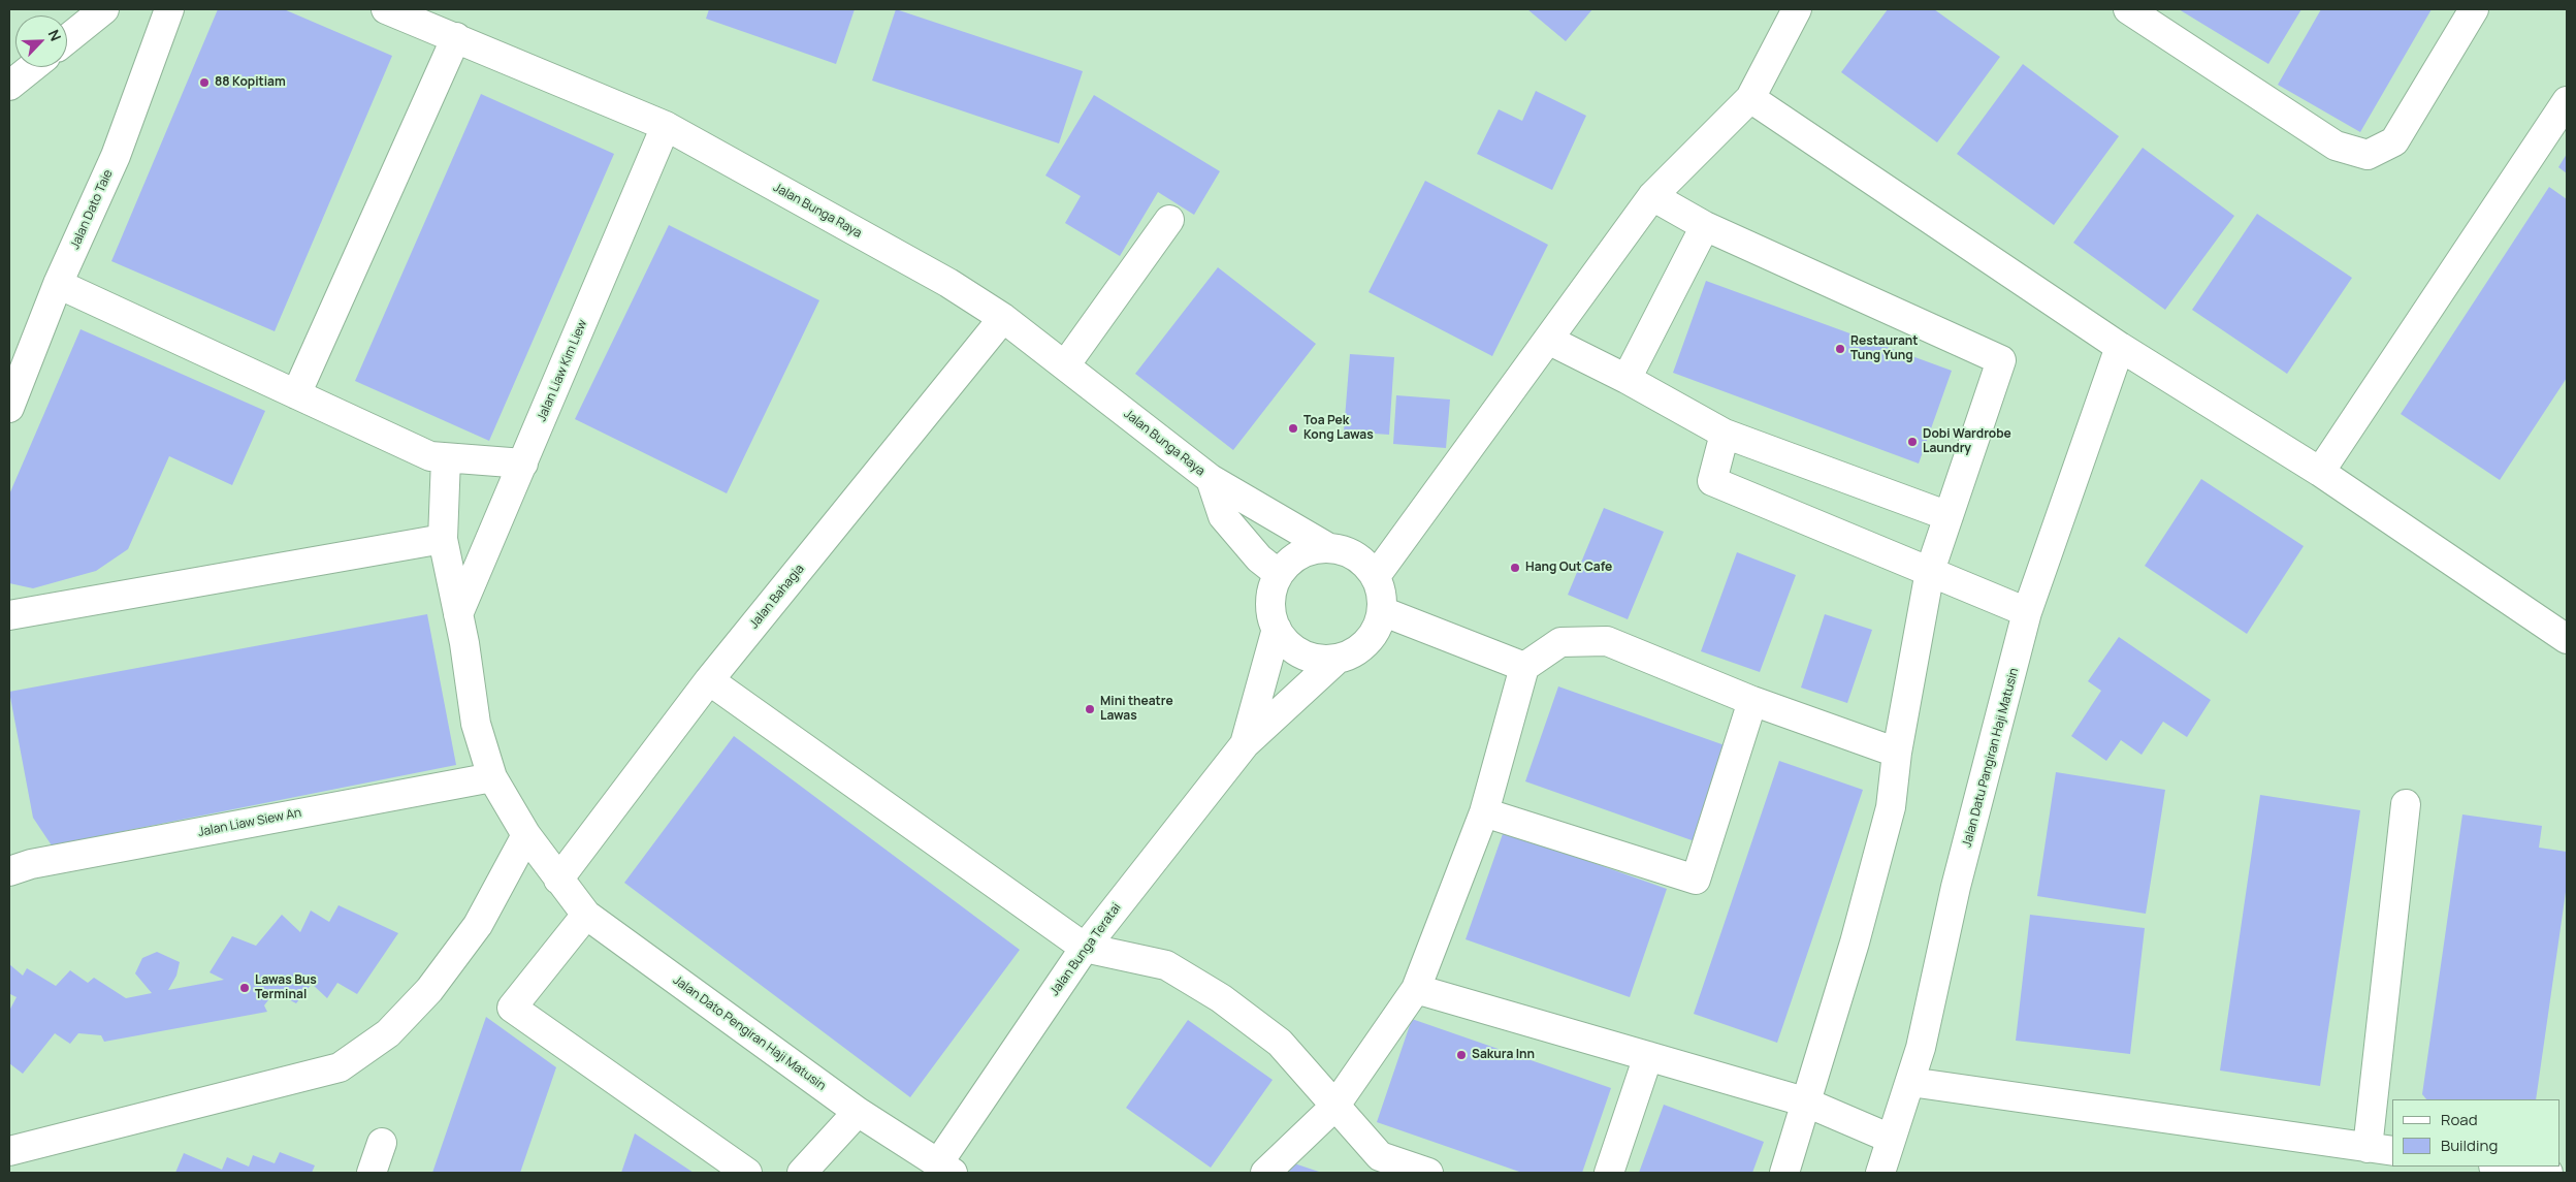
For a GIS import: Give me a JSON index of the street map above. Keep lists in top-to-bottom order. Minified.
{"streets":{"street":["Jalan Dato Taie","Jalan Bunga Raya","Jalan Liaw Kim Liew","Jalan Bahagia","Jalan Datu Pangiran Haji Matusin","Jalan Liaw Siew An","Jalan Bunga Teratai","Jalan Dato Pengiran Haji Matusin"]},"crossings":[["Jalan Bunga Raya","Jalan Liaw Kim Liew"],["Jalan Bunga Raya","Jalan Bahagia"],["Jalan Bahagia","Jalan Dato Pengiran Haji Matusin"],["Jalan Bunga Teratai","Jalan Dato Pengiran Haji Matusin"]],"places":["88 Kopitiam","Restaurant Tung Yung","Toa Pek Kong Lawas","Dobi Wardrobe Laundry","Hang Out Cafe","Mini theatre Lawas","Lawas Bus Terminal","Sakura Inn"],"legend":["Road","Building"],"north":"top right"}
